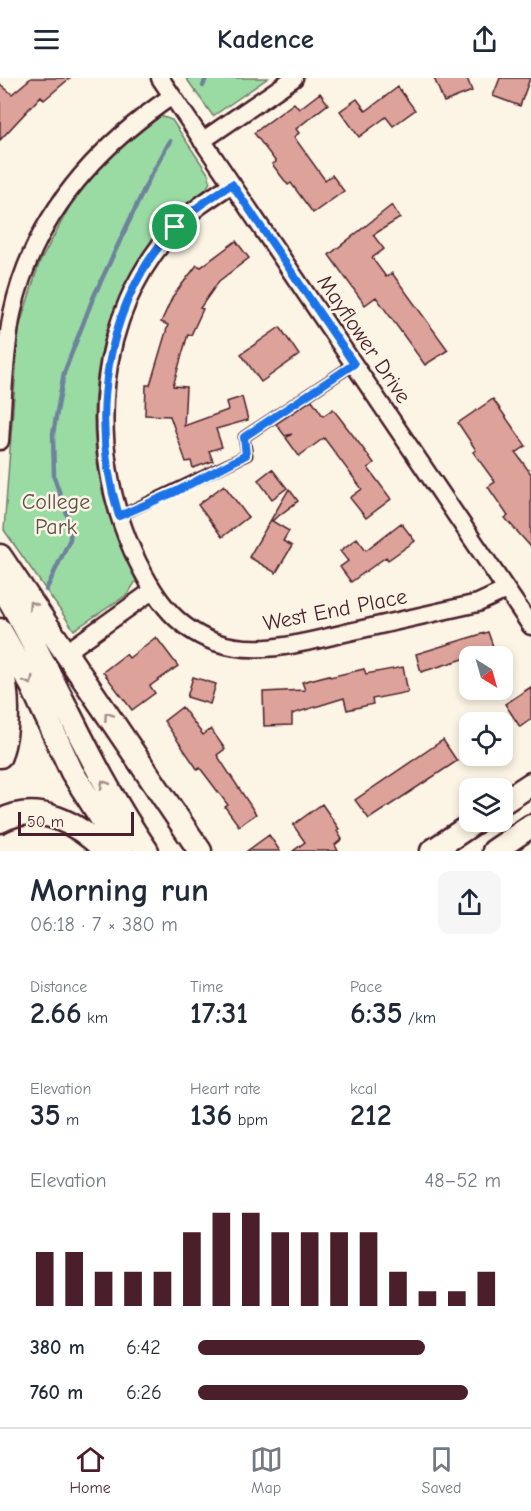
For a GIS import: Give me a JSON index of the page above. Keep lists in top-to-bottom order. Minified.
{"streets":{"street":["Mayflower Drive","West End Place"]},"crossings":[["Mayflower Drive","West End Place"]],"parks":["College Park"],"scale_bar":"50 m","north":"bottom right","page":{"header":"Kadence","scale":"50 m","heading":["Morning run","06:18 · 7 × 380 m"],"stats":[["Distance","2.66 km"],["Time","17:31"],["Pace","6:35 /km"],["Elevation","35 m"],["Heart rate","136 bpm"],["kcal","212"]],"chart":["Elevation","48–52 m"],"list":[{"name":"380 m","note":"6:42"},{"name":"760 m","note":"6:26"}],"tabs":["Home","Map","Saved"]}}
